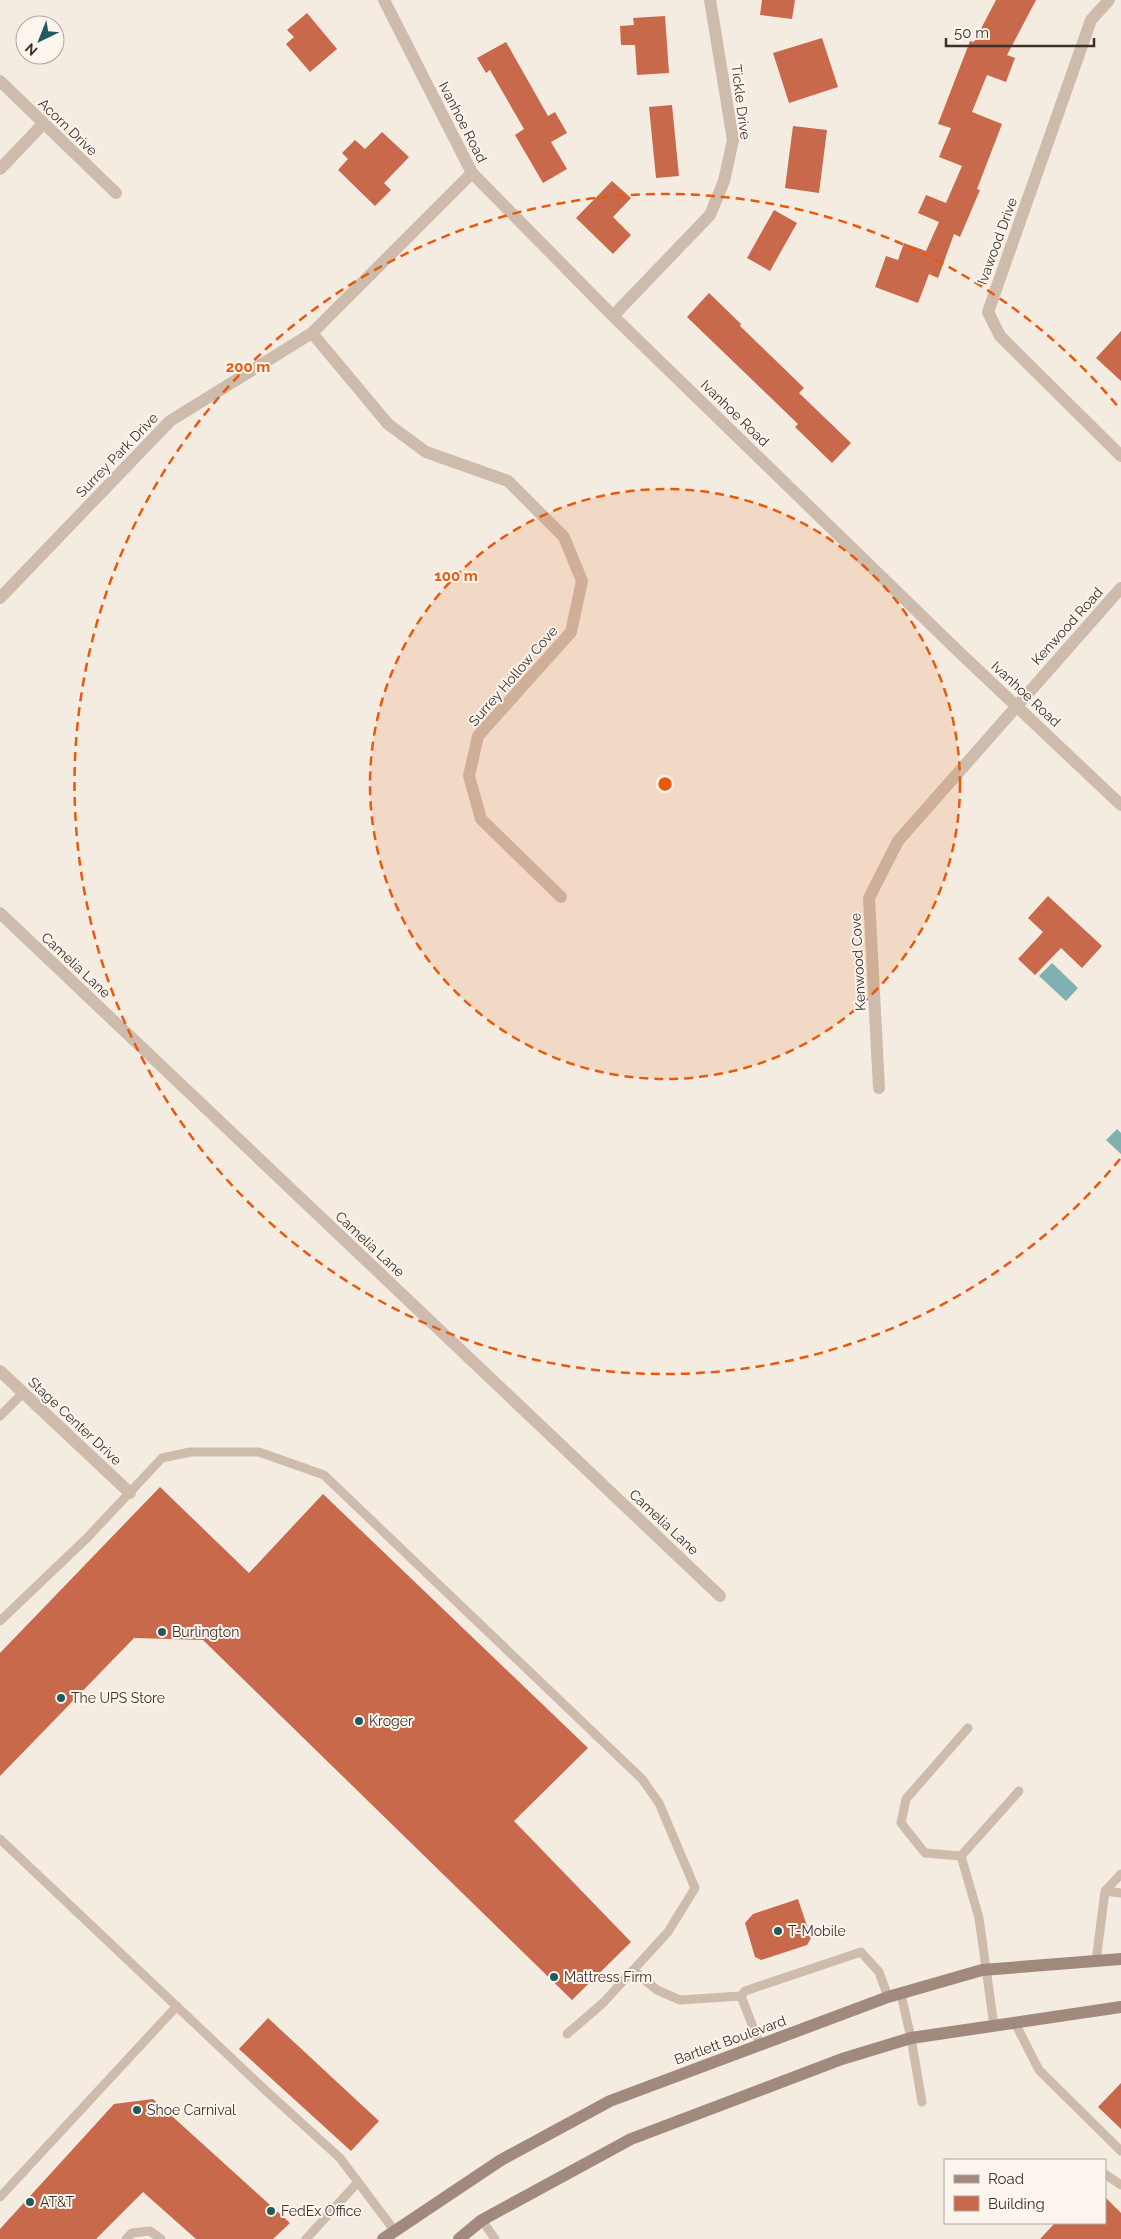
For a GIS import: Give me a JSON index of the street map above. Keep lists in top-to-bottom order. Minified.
{"streets":{"main road":["Bartlett Boulevard"],"street":["Tickle Drive","Ivanhoe Road","Acorn Drive","Ivawood Drive","Surrey Park Drive","Kenwood Road","Surrey Hollow Cove","Kenwood Cove","Camelia Lane","Stage Center Drive"]},"crossings":[["Tickle Drive","Ivanhoe Road"],["Ivanhoe Road","Surrey Park Drive"],["Ivanhoe Road","Kenwood Road"],["Ivanhoe Road","Kenwood Cove"],["Surrey Park Drive","Surrey Hollow Cove"],["Kenwood Road","Kenwood Cove"]],"places":["Burlington","The UPS Store","Kroger","T-Mobile","Mattress Firm","Shoe Carnival","AT&T","FedEx Office"],"legend":["Road","Building"],"scale_bar":"50 m","north":"bottom left","rings":["200 m","100 m"]}
